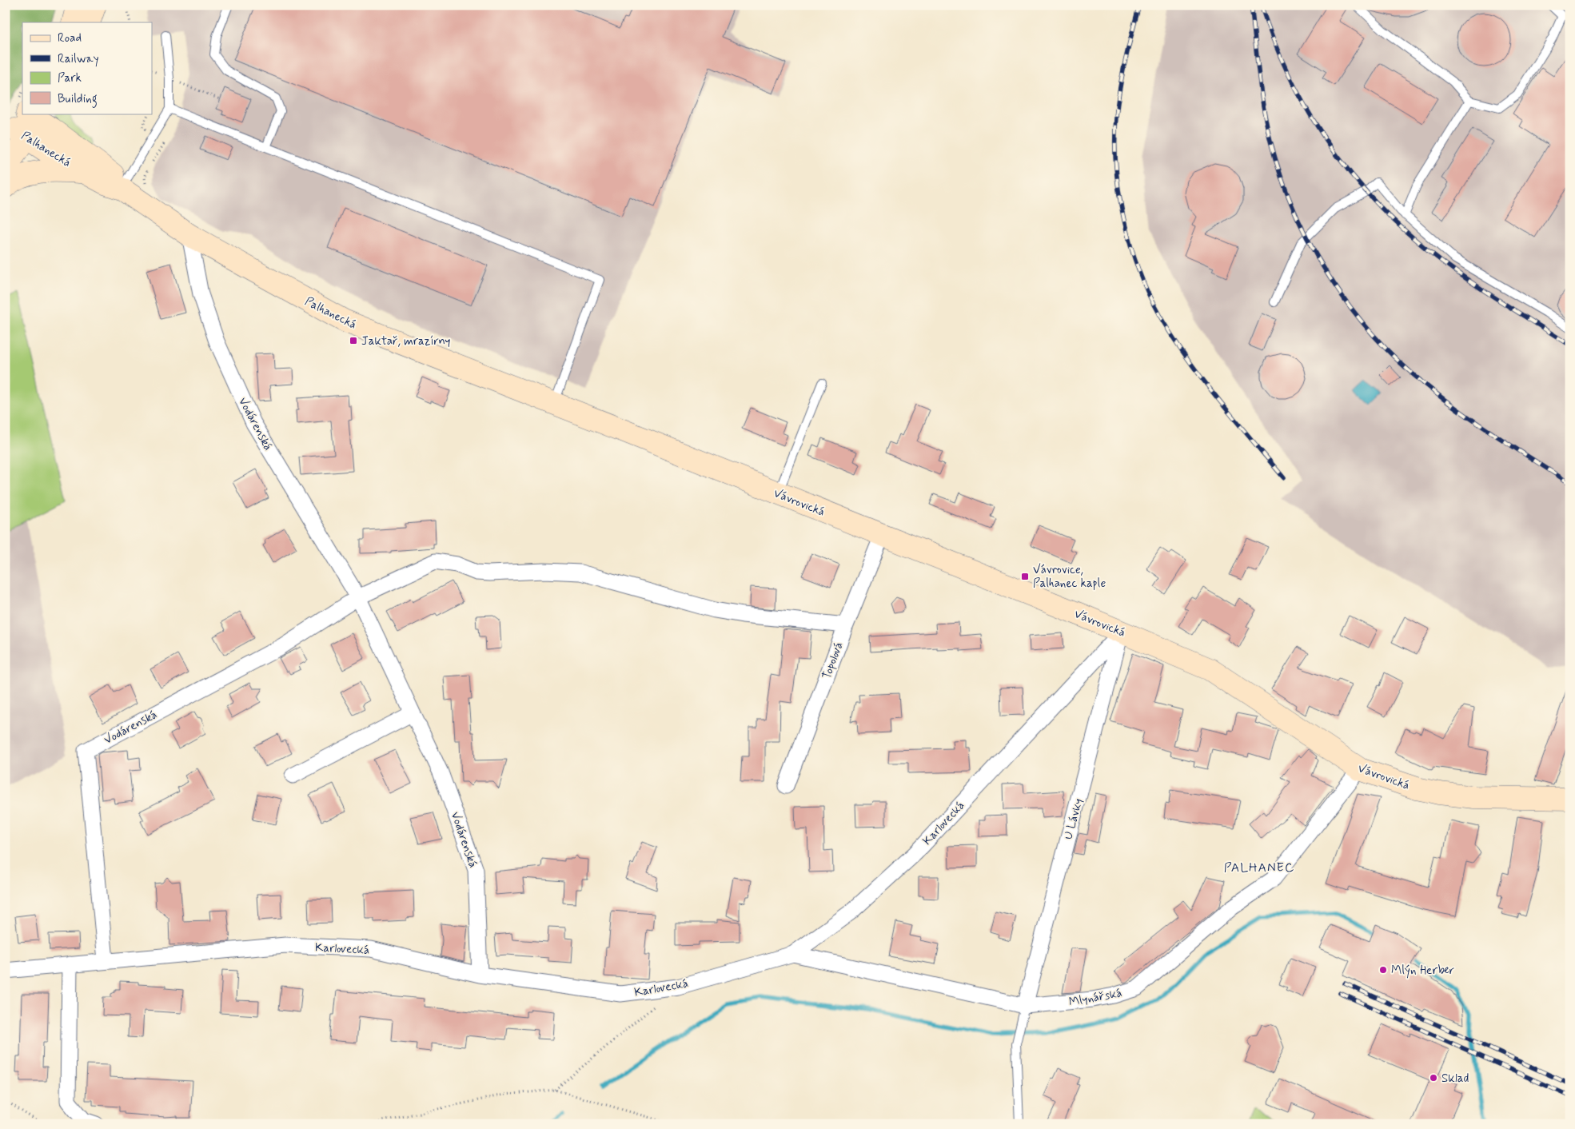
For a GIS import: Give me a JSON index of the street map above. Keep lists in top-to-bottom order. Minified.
{"streets":{"street":["Palhanecká","Vodárenská","Vávrovická","Topolová","U Lávky","Karlovecká","Mlynářská"]},"crossings":[["Palhanecká","Vodárenská"],["Palhanecká","Vávrovická"],["Vodárenská","Topolová"],["Vodárenská","Karlovecká"],["Vávrovická","Topolová"],["Vávrovická","U Lávky"],["Vávrovická","Karlovecká"],["Vávrovická","Mlynářská"],["U Lávky","Karlovecká"],["U Lávky","Mlynářská"],["Karlovecká","Mlynářská"]],"districts":["PALHANEC"],"places":{"transit":["Jaktař, mrazírny","Vávrovice, Palhanec kaple"],"other":["Mlýn Herber","Sklad"]},"legend":["Road","Railway","Park","Building"]}
